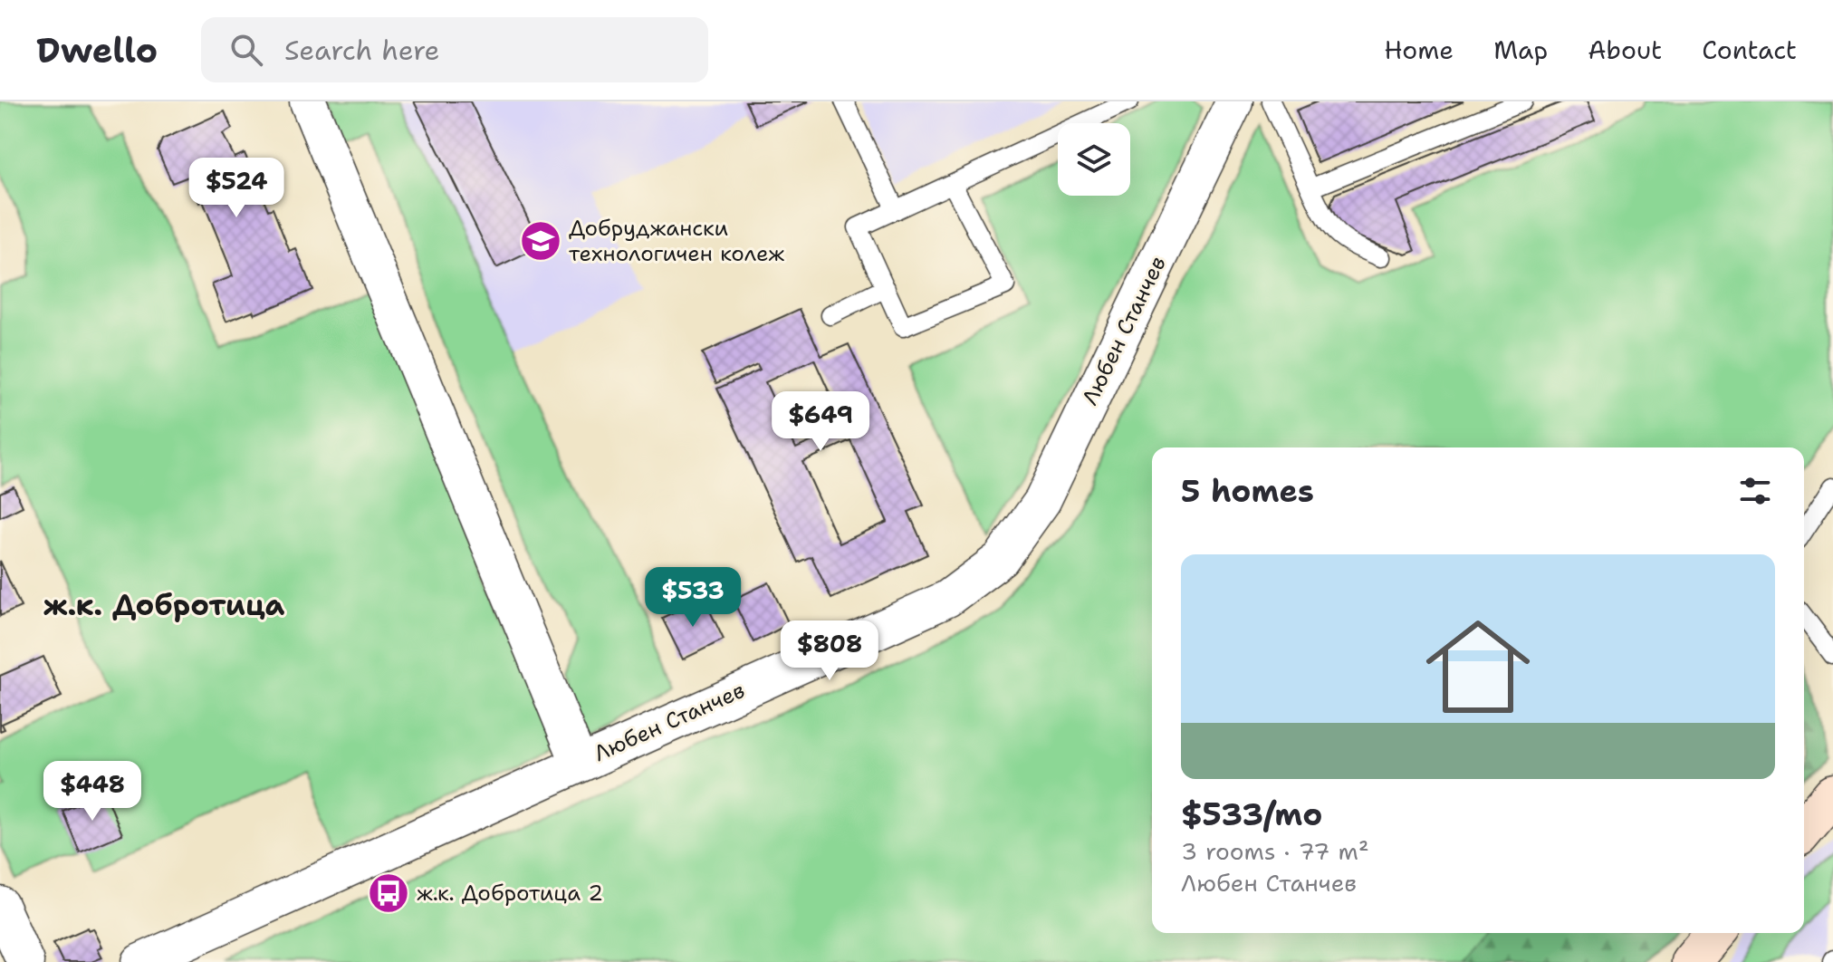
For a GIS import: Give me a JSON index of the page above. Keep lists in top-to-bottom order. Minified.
{"streets":{"street":["Любен Станчев"]},"districts":["ж.к. Добротица"],"places":{"school or university":["Добруджански технологичен колеж"],"bus stop":["ж.к. Добротица 2"]},"page":{"header":"Dwello","search":"Search here","nav":["Home","Map","About","Contact"],"price":["$524","$649","$533","$808","$448"],"heading":"5 homes","list":[{"name":"$533/mo","note":"3 rooms · 77 m² · Любен Станчев"}]}}
